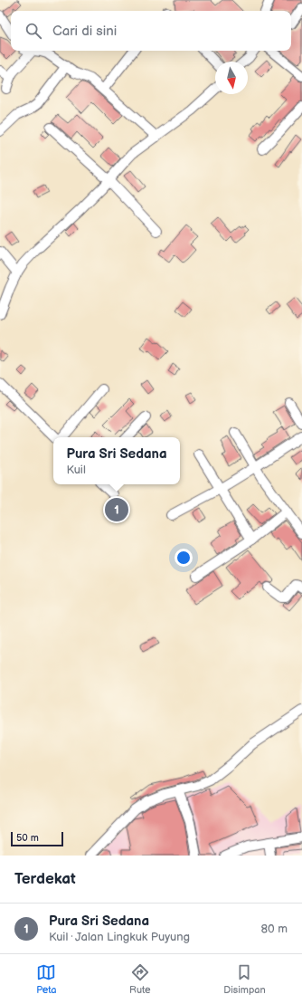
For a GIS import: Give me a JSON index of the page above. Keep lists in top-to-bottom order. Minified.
{"scale_bar":"50 m","north":"bottom","page":{"search":"Cari di sini","popup":["Pura Sri Sedana","Kuil"],"pins":"1","scale":"50 m","heading":"Terdekat","list":[{"mark":"1","name":"Pura Sri Sedana","note":"Kuil · Jalan Lingkuk Puyung","value":"80 m"}],"nav":["Peta","Rute","Disimpan"]}}
